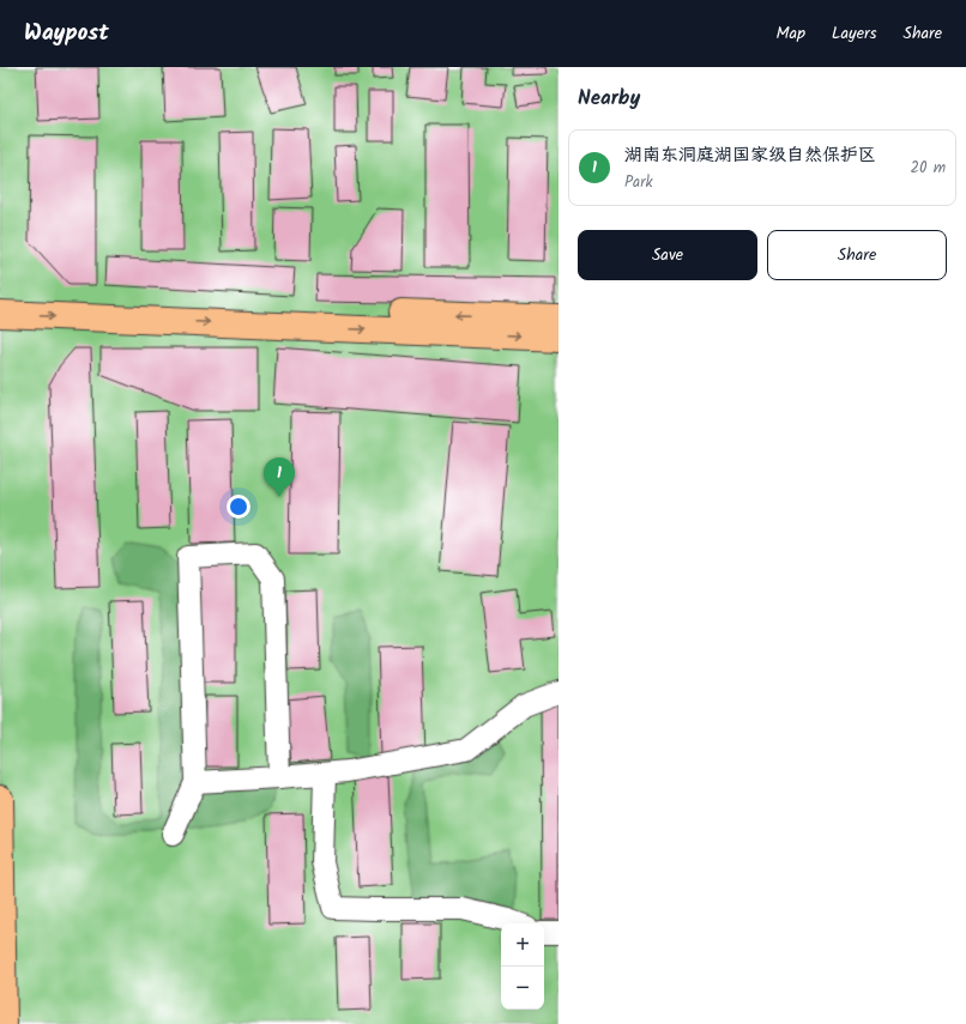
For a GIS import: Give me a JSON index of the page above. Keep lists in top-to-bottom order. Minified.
{"page":{"header":"Waypost","nav":["Map","Layers","Share"],"heading":"Nearby","list":[{"mark":"1","name":"湖南东洞庭湖国家级自然保护区","note":"Park","value":"20 m"}],"buttons":["Save","Share"],"pins":"1","map_buttons":["+","−"]}}
